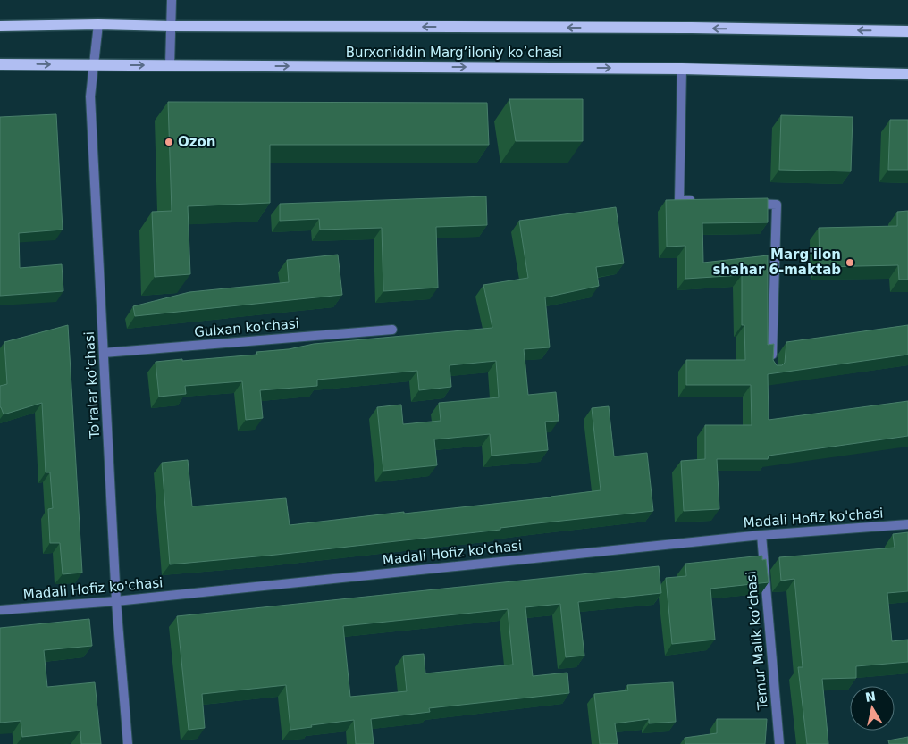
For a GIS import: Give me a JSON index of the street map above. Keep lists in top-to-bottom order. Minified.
{"streets":{"main road":["Burxoniddin Marg’iloniy ko’chasi"],"street":["Gulxan ko'chasi","To'ralar ko'chasi","Madali Hofiz ko'chasi","Temur Malik koʻchasi"]},"crossings":[["Burxoniddin Marg’iloniy ko’chasi","To'ralar ko'chasi"],["Gulxan ko'chasi","To'ralar ko'chasi"],["To'ralar ko'chasi","Madali Hofiz ko'chasi"],["Madali Hofiz ko'chasi","Temur Malik koʻchasi"]],"places":["Ozon","Marg'ilon shahar 6-maktab"],"north":"top"}
